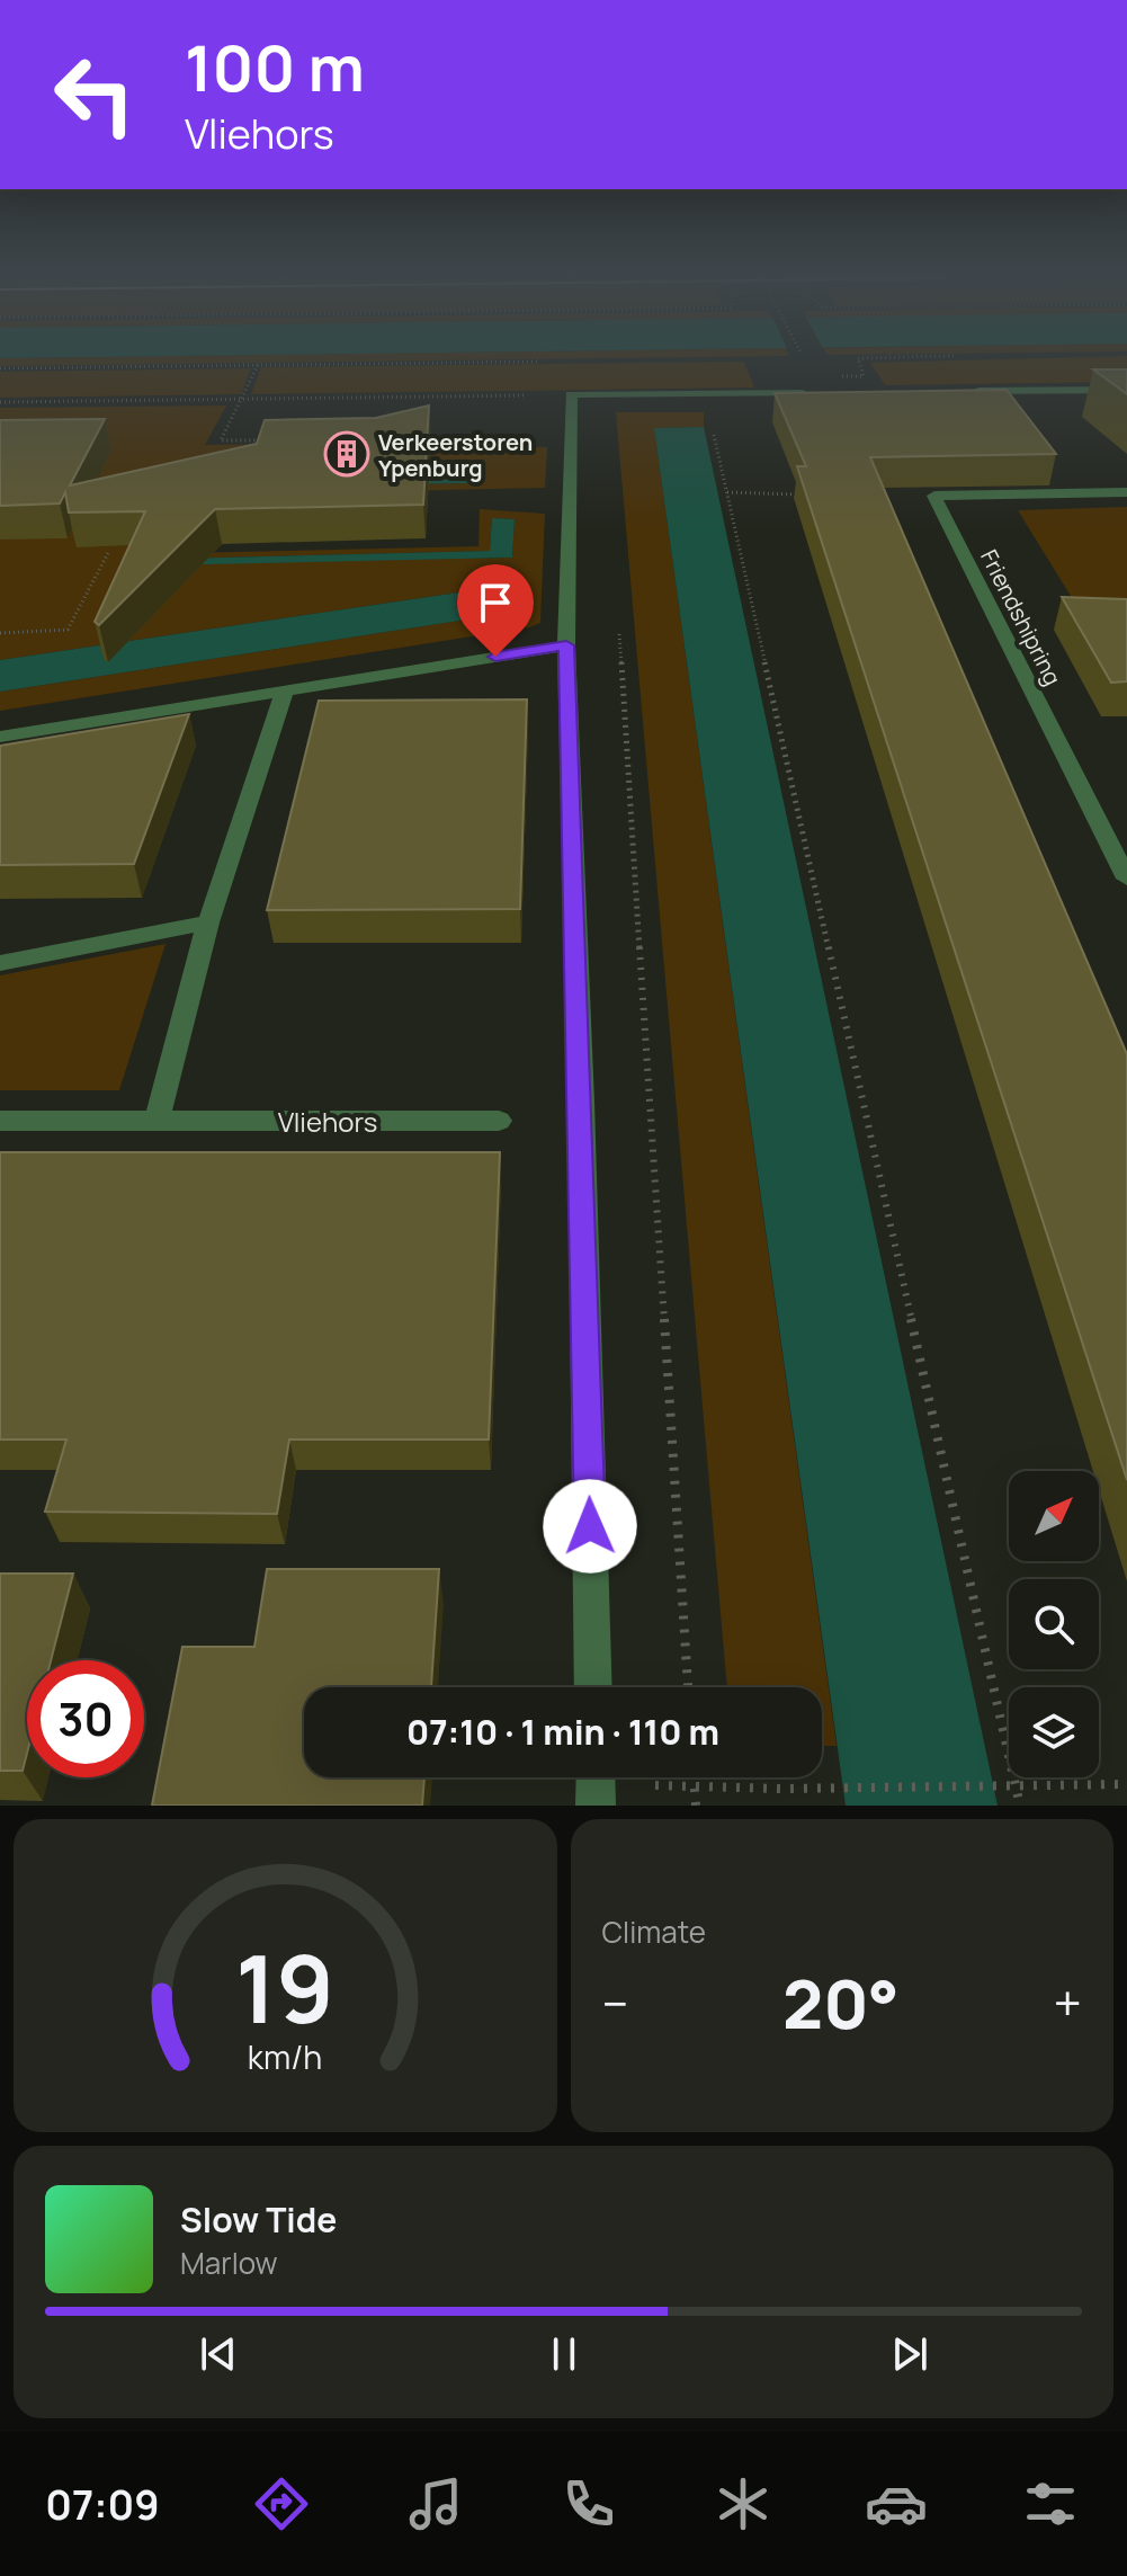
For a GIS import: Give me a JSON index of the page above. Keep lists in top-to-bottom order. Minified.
{"streets":{"street":["Friendshipring","Vliehors"]},"places":{"building":["Verkeerstoren Ypenburg"]},"north":"top right","page":{"turn":["100 m","Vliehors"],"limit":"30","trip":"07:10 · 1 min · 110 m","tile":"Climate","heat":["−","20°","+"],"song":["Slow Tide","Marlow"],"tabs":"07:09","gauge":["19","km/h"]}}
